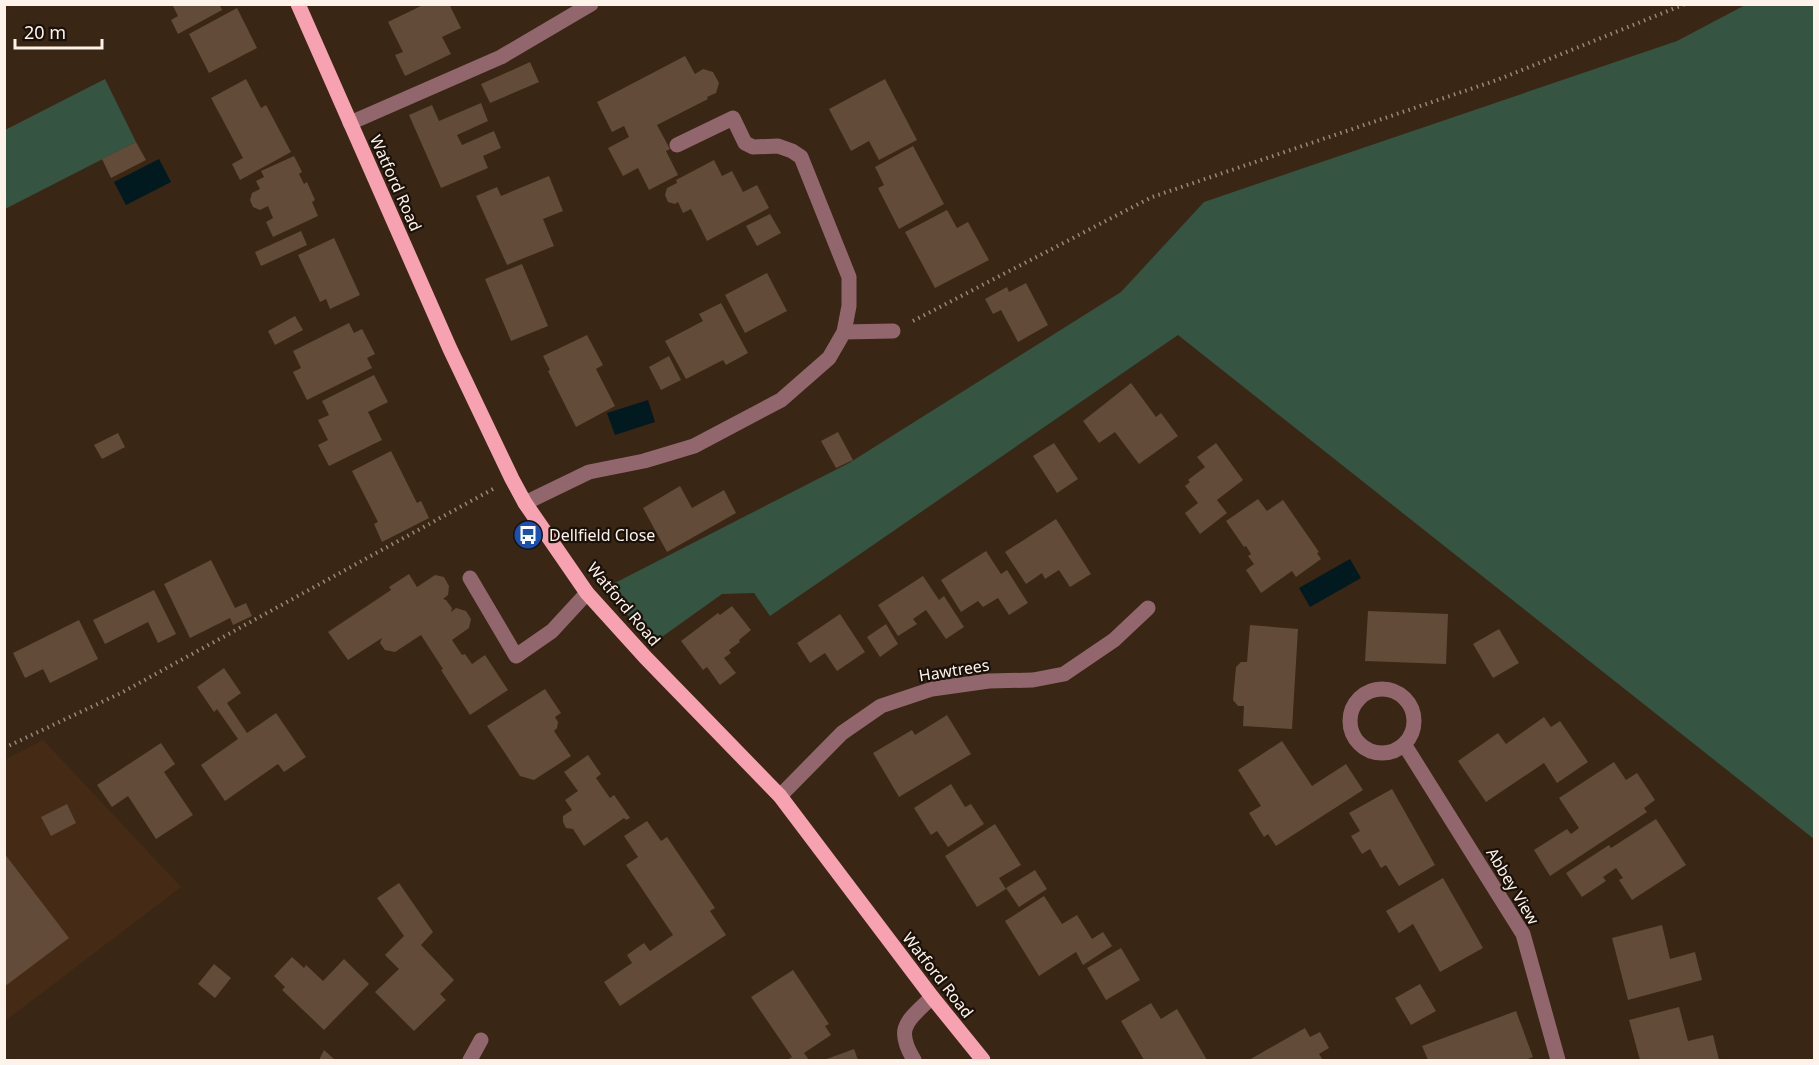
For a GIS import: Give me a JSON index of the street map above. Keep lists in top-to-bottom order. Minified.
{"streets":{"main road":["Watford Road"],"street":["Hawtrees","Abbey View"]},"crossings":[["Watford Road","Hawtrees"]],"places":{"bus stop":["Dellfield Close"]},"scale_bar":"20 m"}
